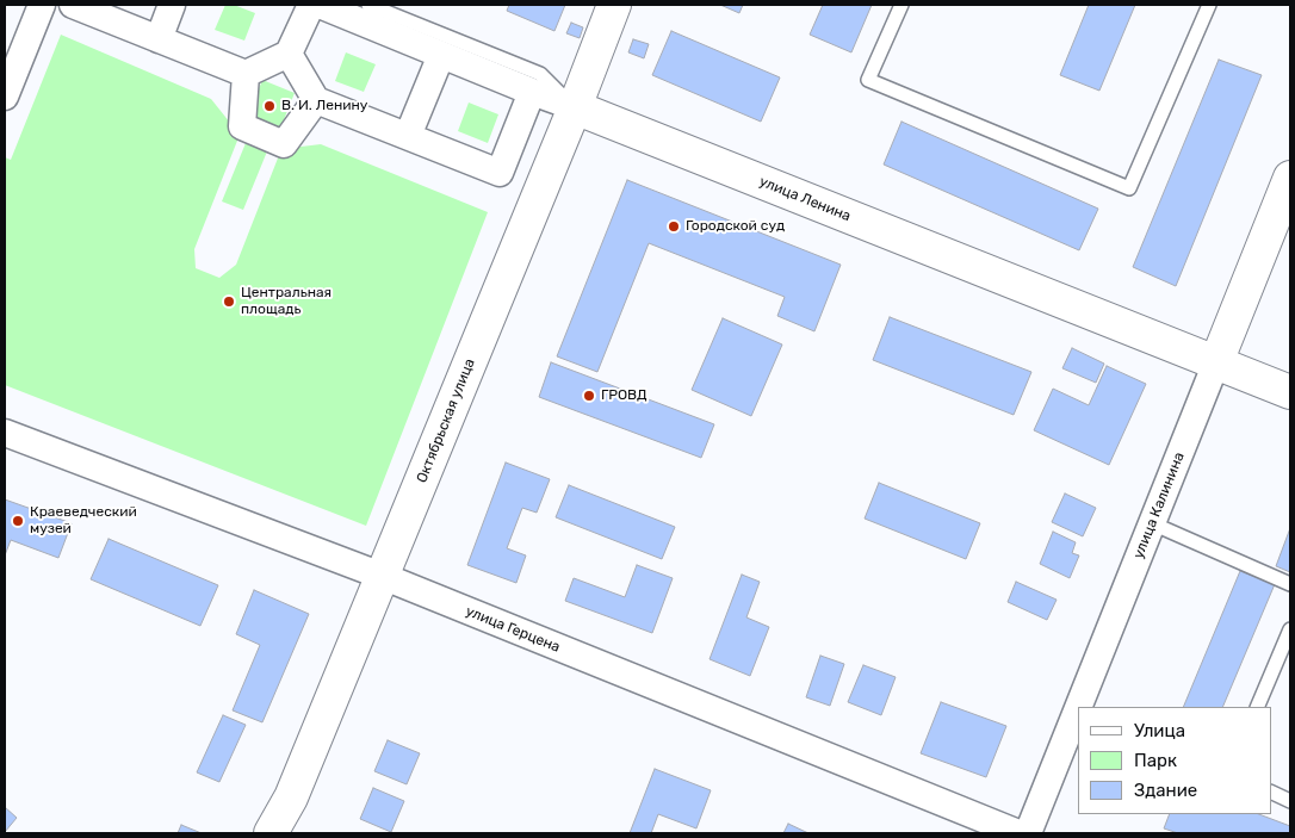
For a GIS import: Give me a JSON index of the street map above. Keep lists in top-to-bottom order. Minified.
{"streets":{"street":["улица Ленина","Октябрьская улица","улица Калинина","улица Герцена"]},"crossings":[["улица Ленина","Октябрьская улица"],["улица Ленина","улица Калинина"],["Октябрьская улица","улица Герцена"]],"places":["В. И. Ленину","Городской суд","Центральная площадь","ГРОВД","Краеведческий музей"],"legend":["Улица","Парк","Здание"]}
